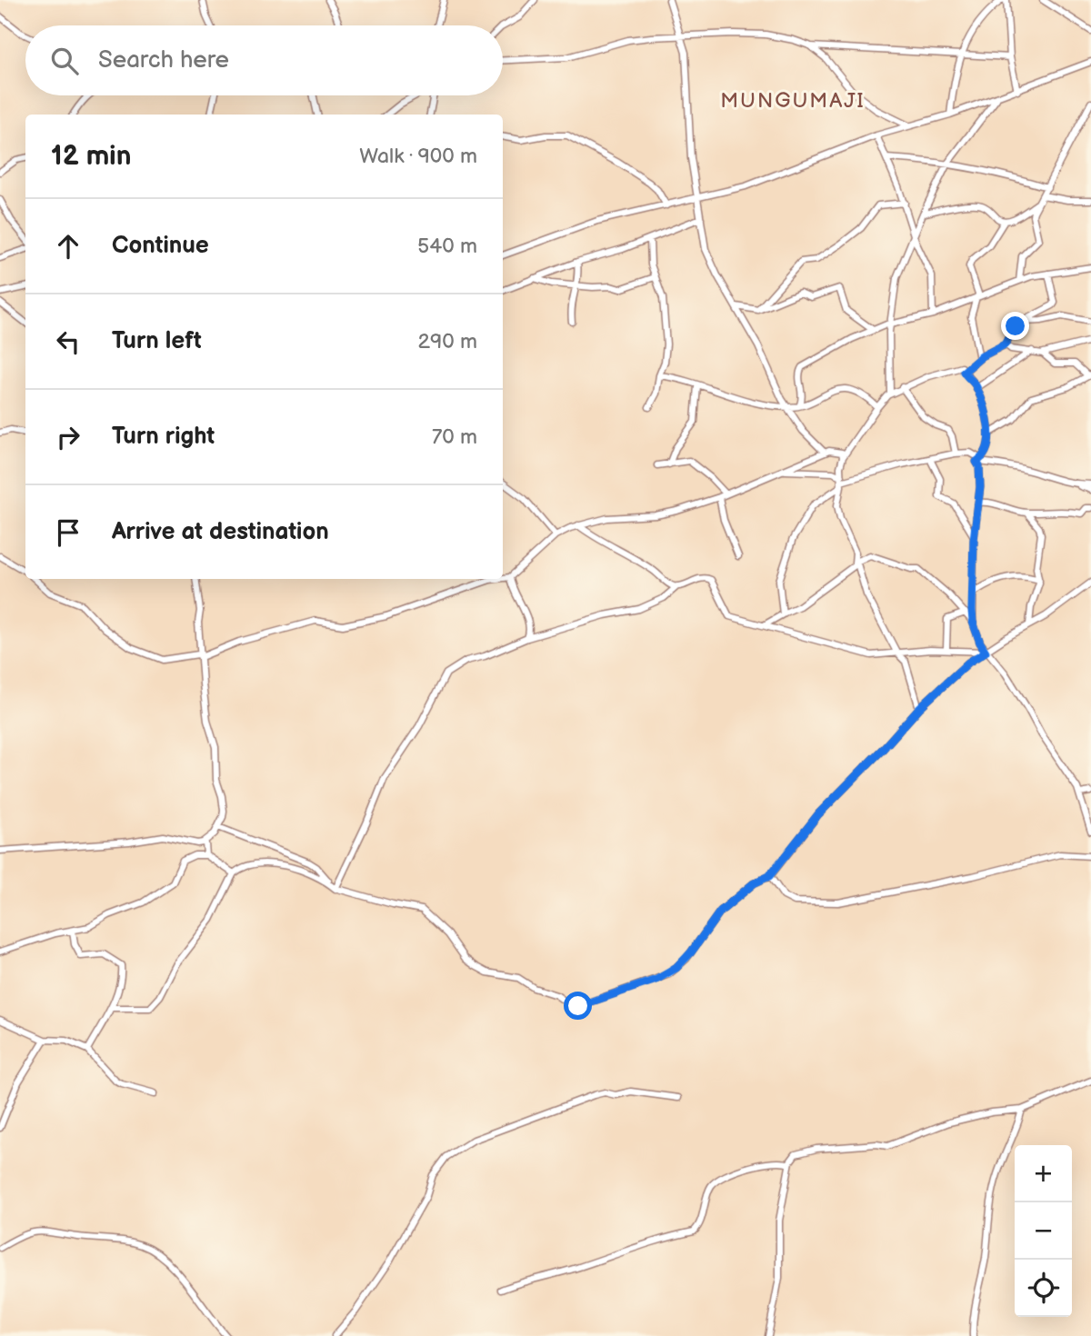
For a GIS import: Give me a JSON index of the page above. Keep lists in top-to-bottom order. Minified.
{"districts":["MUNGUMAJI"],"page":{"search":"Search here","heading":["12 min","Walk · 900 m"],"list":[["Continue","540 m"],["Turn left","290 m"],["Turn right","70 m"],"Arrive at destination"],"map_buttons":["+","−"]}}
